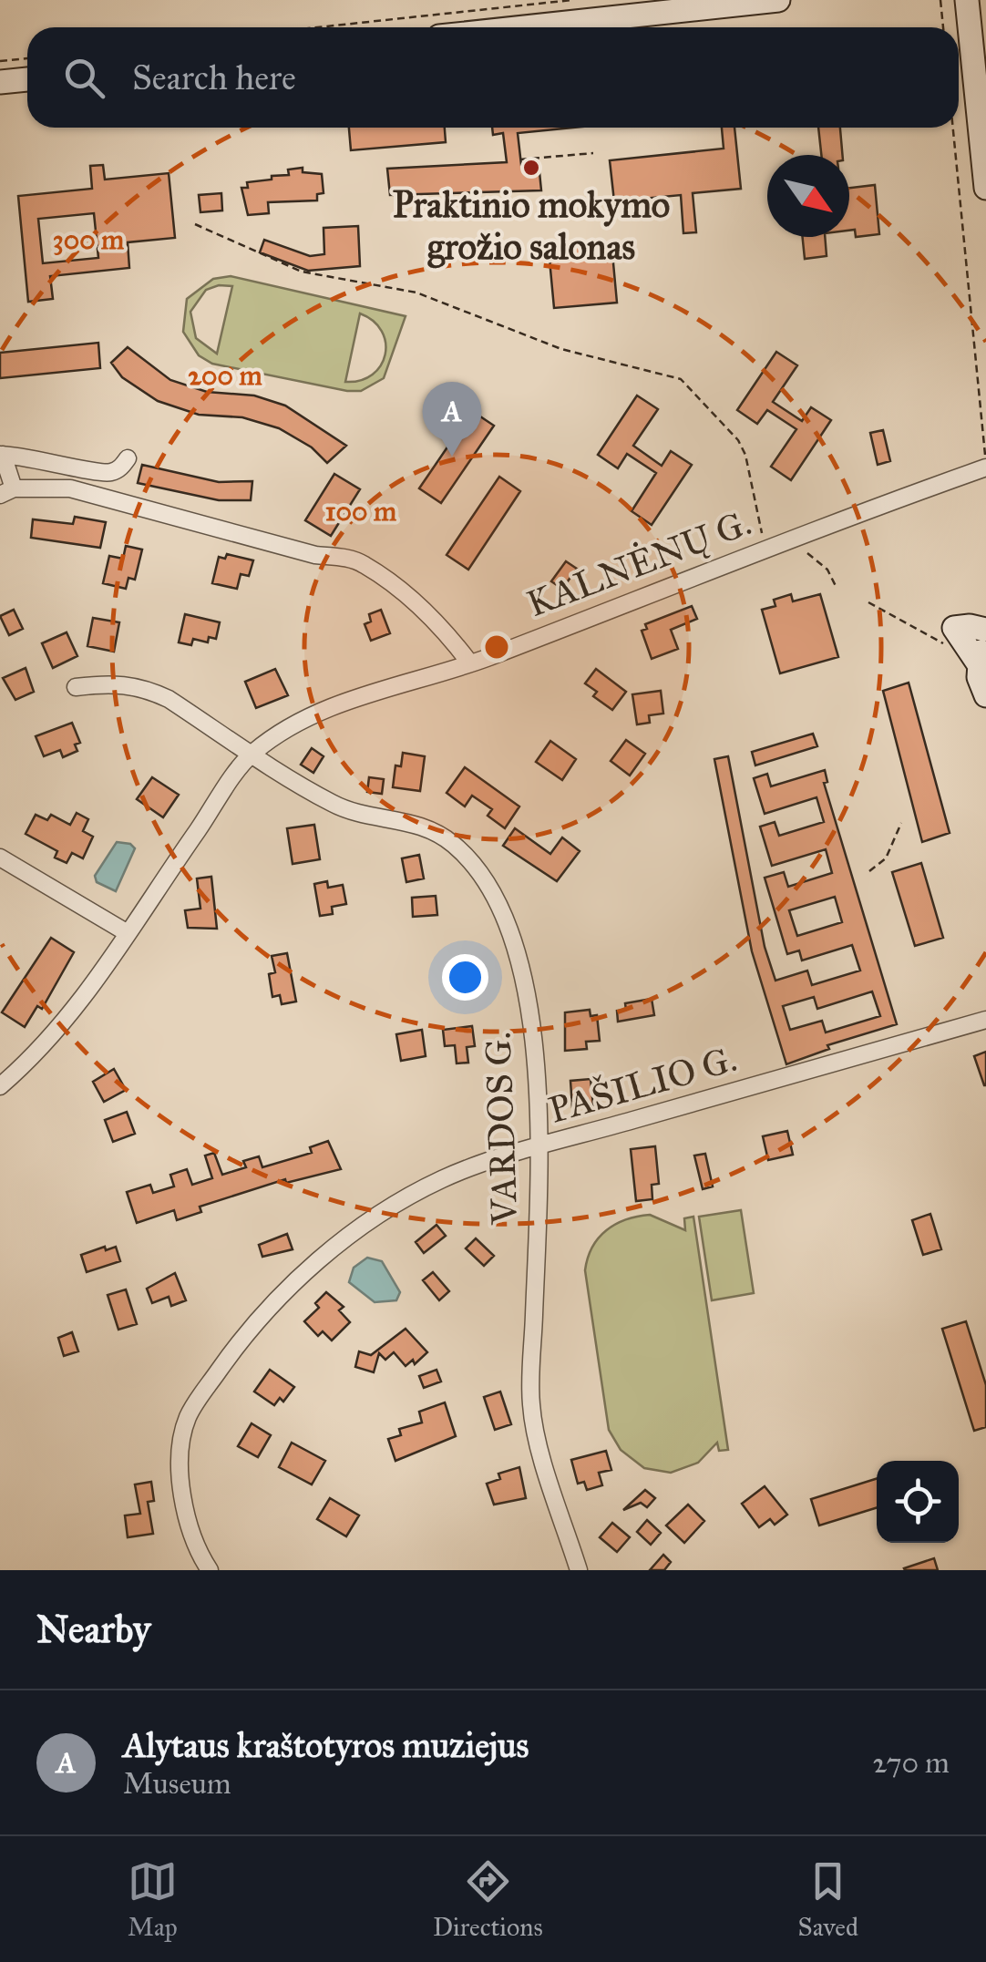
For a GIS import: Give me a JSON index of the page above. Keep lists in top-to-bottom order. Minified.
{"streets":{"street":["KALNĖNŲ G.","PAŠILIO G.","VARDOS G."]},"crossings":[["KALNĖNŲ G.","VARDOS G."],["PAŠILIO G.","VARDOS G."]],"places":["Praktinio mokymo grožio salonas"],"north":"bottom right","page":{"search":"Search here","pins":"A","heading":"Nearby","list":[{"mark":"A","name":"Alytaus kraštotyros muziejus","note":"Museum","value":"270 m"}],"nav":["Map","Directions","Saved"]},"rings":["300 m","200 m","100 m"]}
